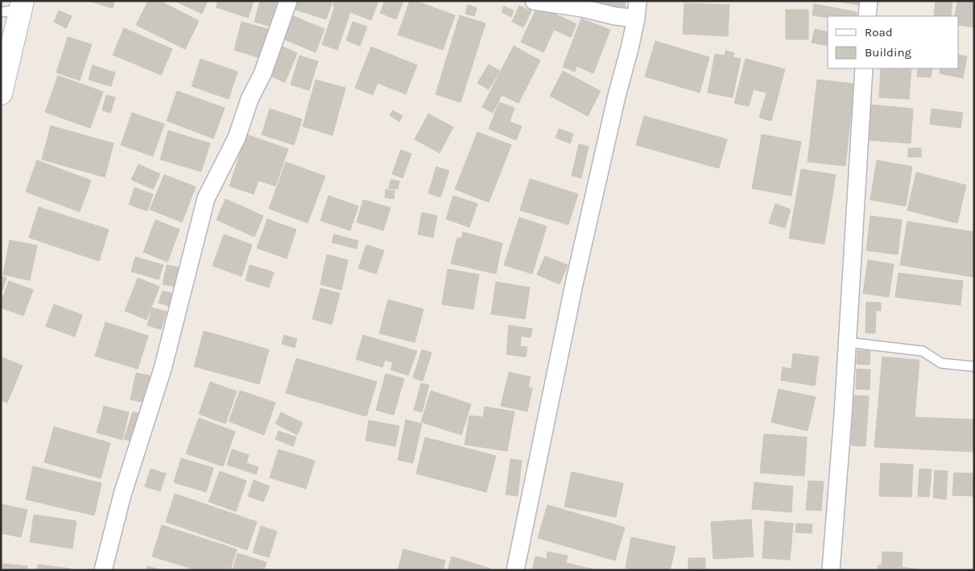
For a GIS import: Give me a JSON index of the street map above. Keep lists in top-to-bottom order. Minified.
{"legend":["Road","Building"]}
